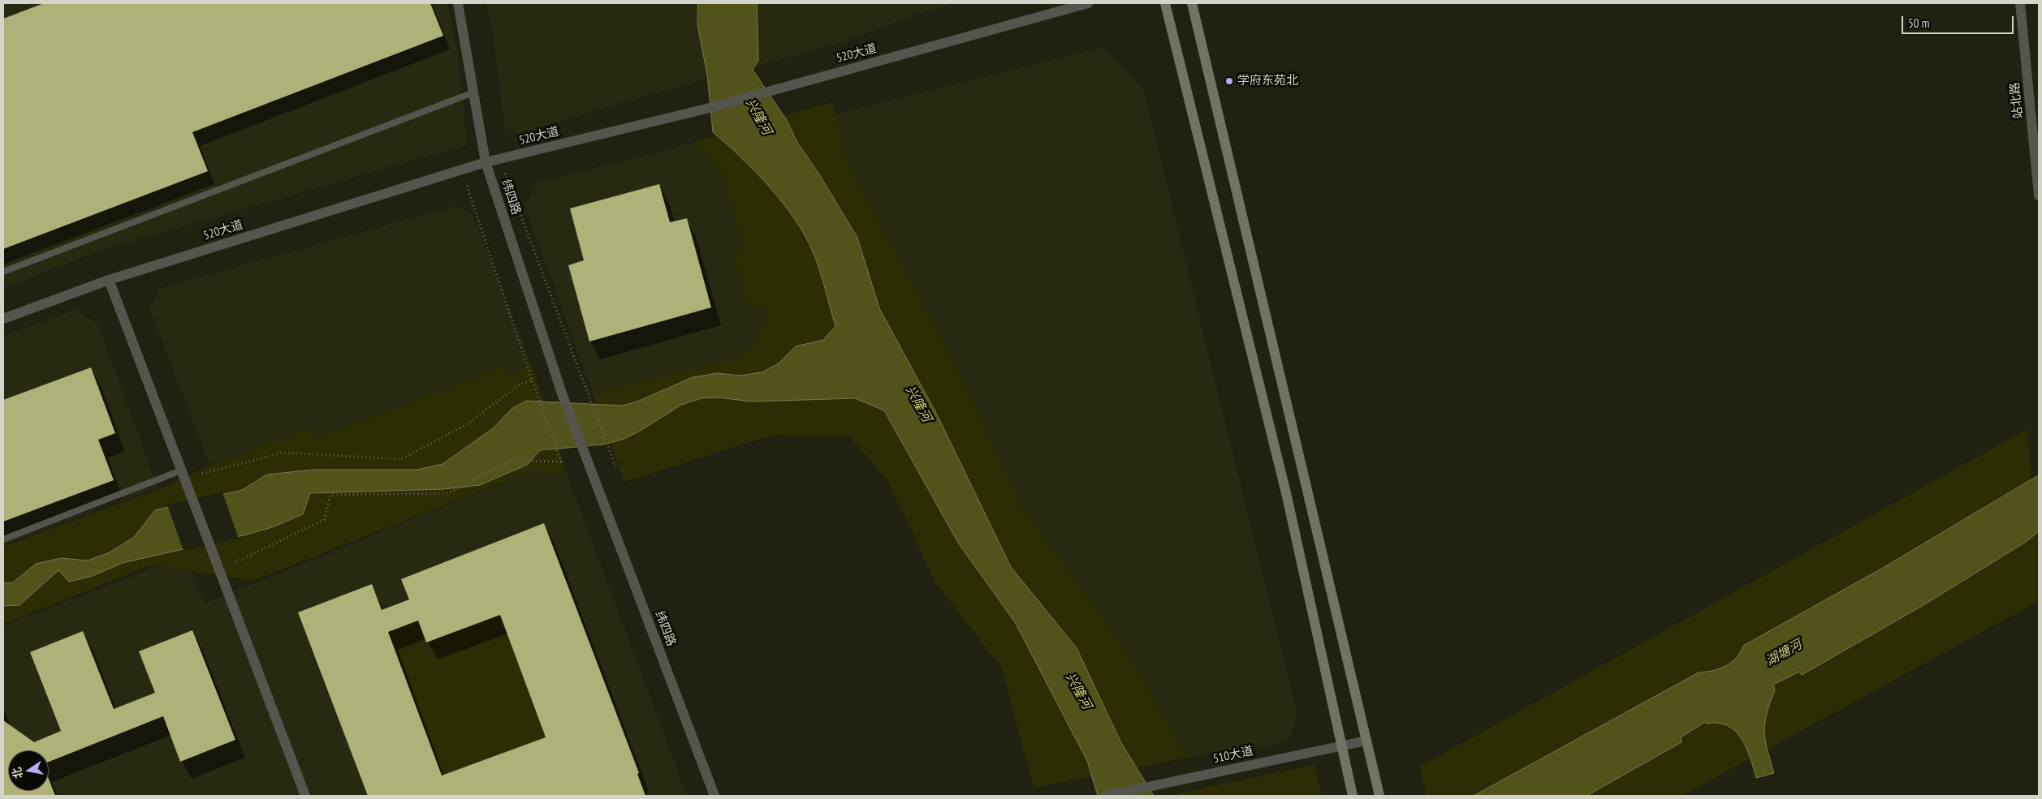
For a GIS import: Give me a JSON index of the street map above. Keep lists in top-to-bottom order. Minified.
{"streets":{"street":["520大道","站北路","纬四路","510大道"]},"crossings":[["520大道","纬四路"]],"water":["兴隆河","湖塘河"],"places":["学府东苑北"],"scale_bar":"50 m","north":"left"}
